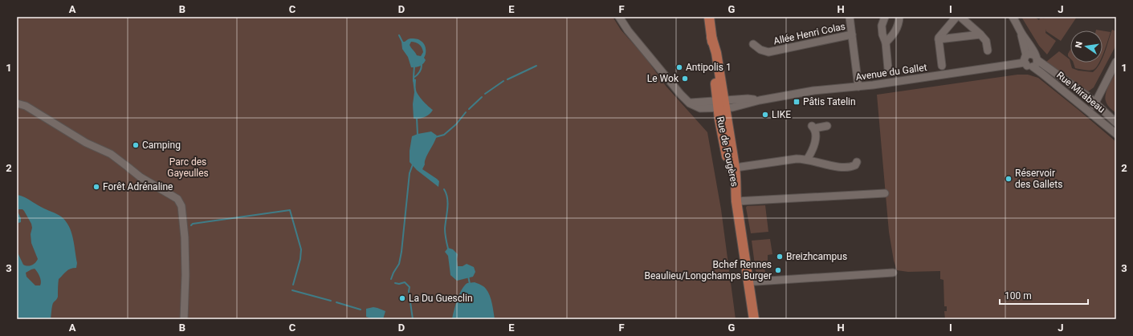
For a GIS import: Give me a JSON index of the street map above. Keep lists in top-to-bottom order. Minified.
{"streets":{"main road":["Rue de Fougères"],"street":["Allée Henri Colas","Avenue du Gallet","Rue Mirabeau"]},"crossings":[["Avenue du Gallet","Rue Mirabeau"],["Avenue du Gallet","Rue de Fougères"]],"parks":["Parc des Gayeulles"],"places":{"other":["Antipolis 1","Le Wok","LIKE","Camping","Réservoir des Gallets","Forêt Adrénaline","Breizhcampus","Bchef Rennes Beaulieu/Longchamps Burger","La Du Guesclin"],"transit":["Pâtis Tatelin"]},"scale_bar":"100 m","north":"left","grid":{"columns":["A","B","C","D","E","F","G","H","I","J"],"rows":["1","2","3"]}}
